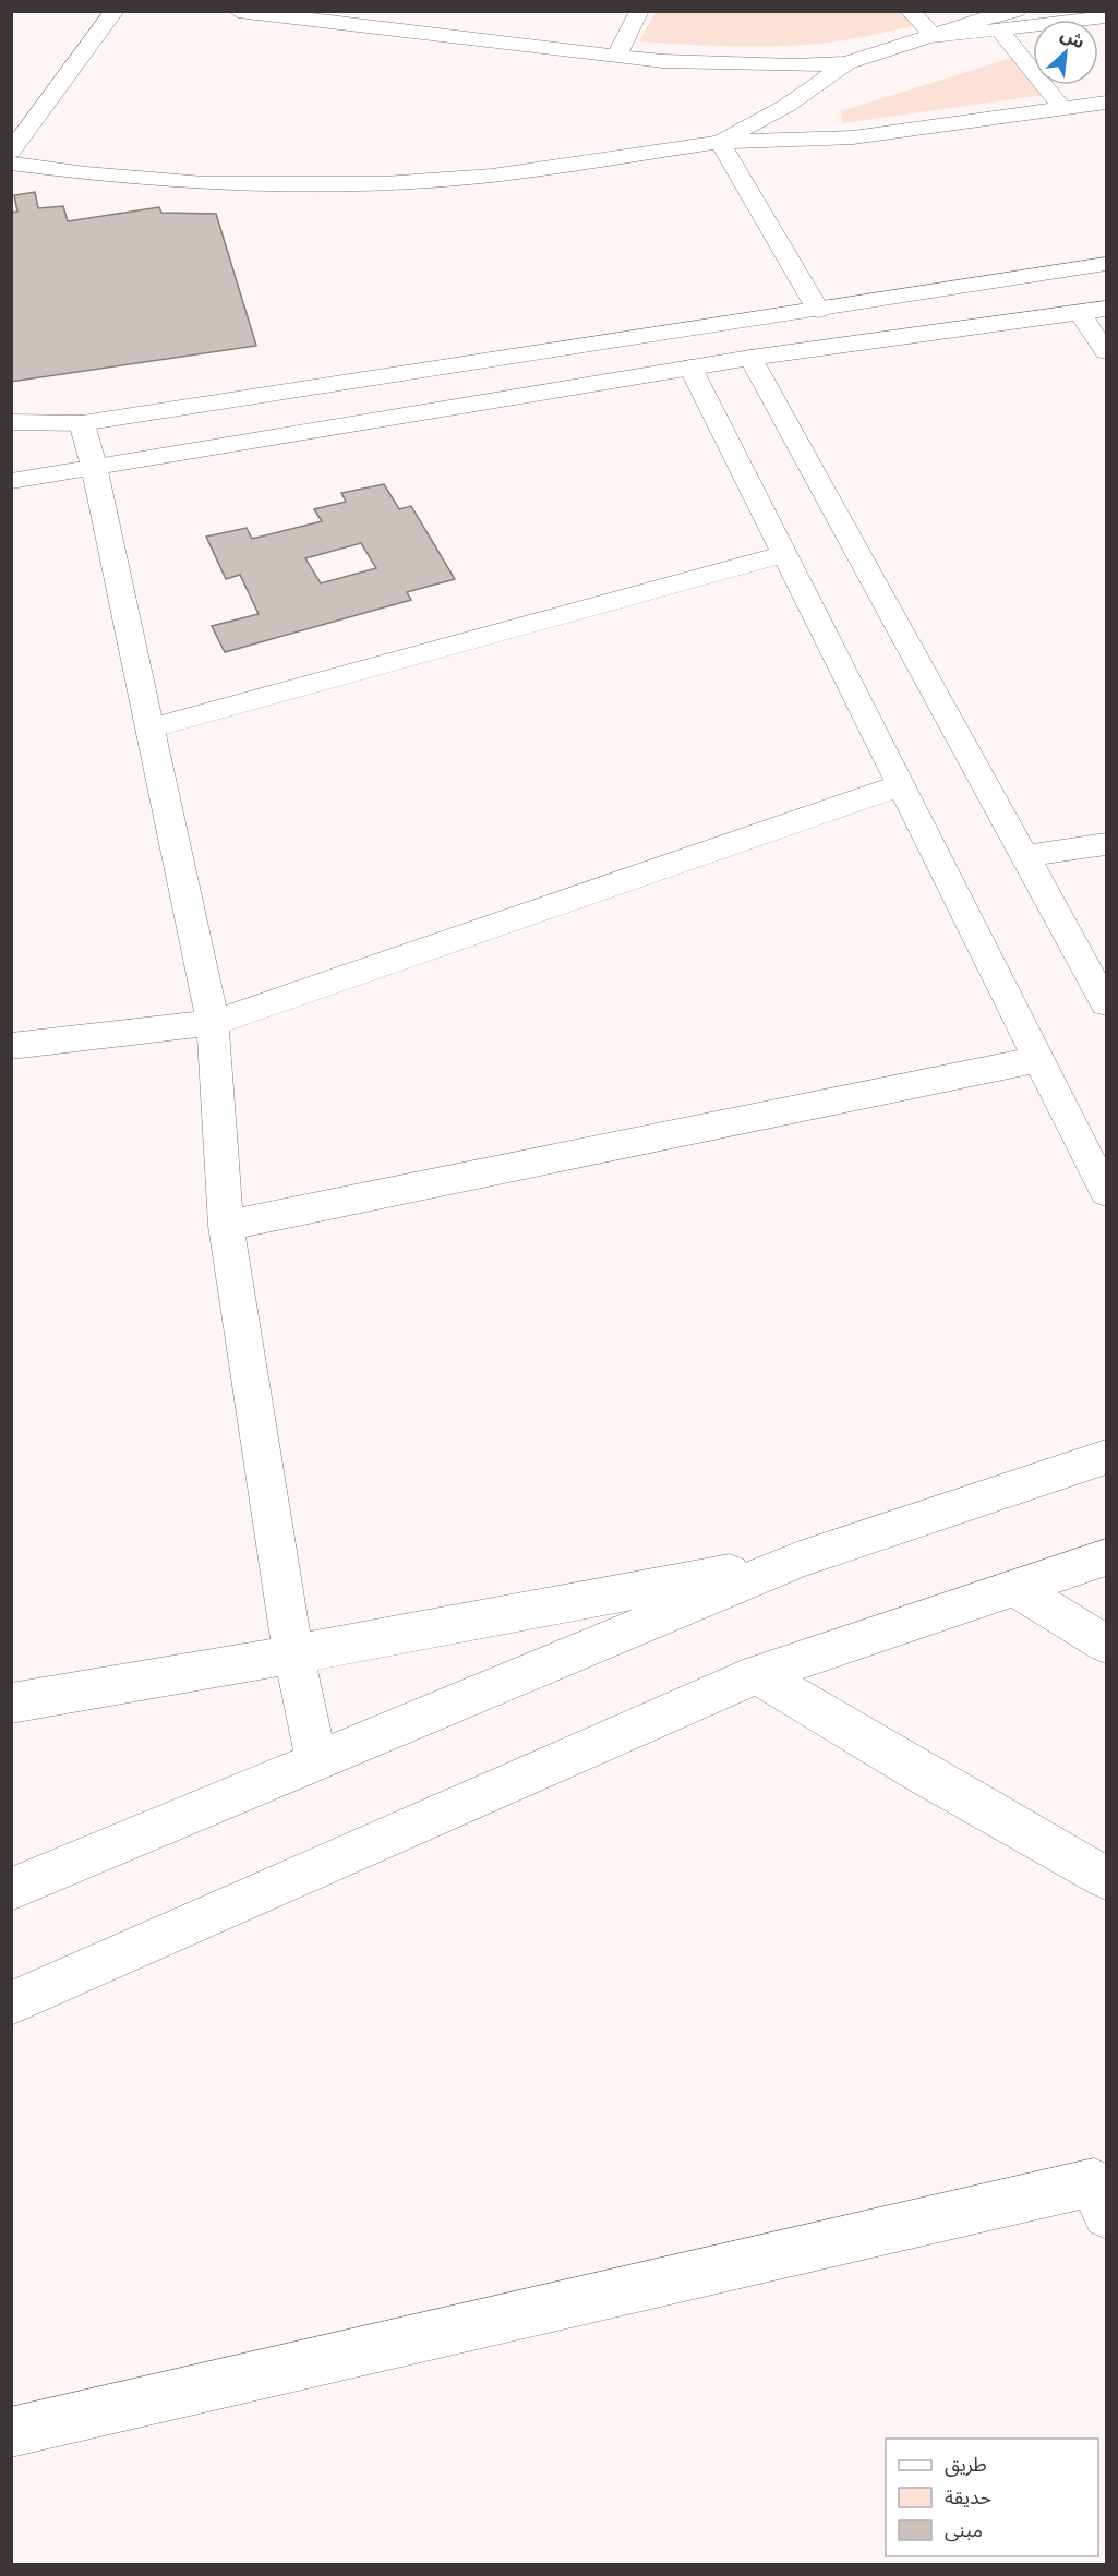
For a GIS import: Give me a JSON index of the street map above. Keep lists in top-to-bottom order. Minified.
{"legend":["طريق","حديقة","مبنى"],"north":"top right"}
